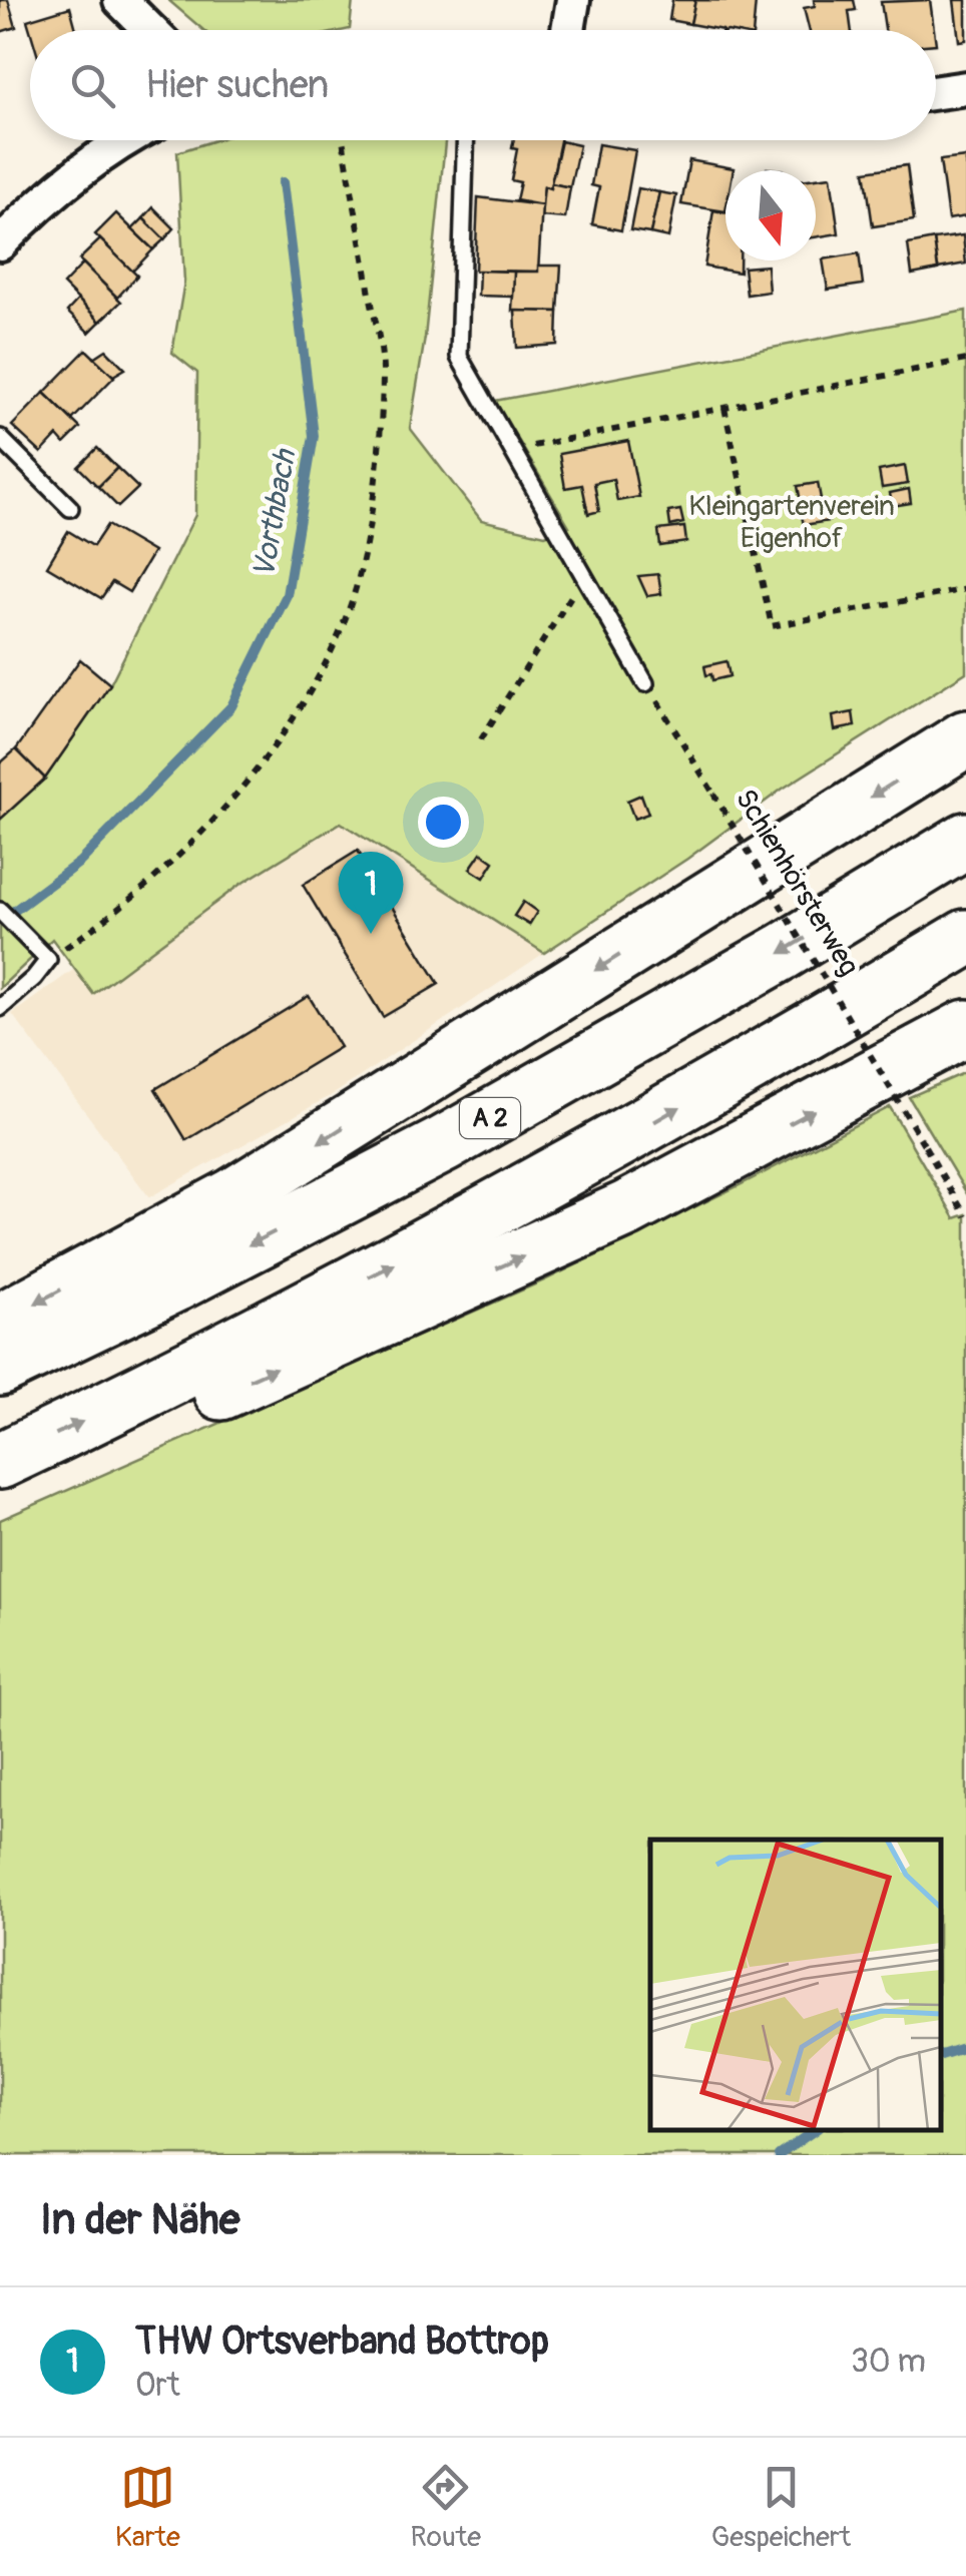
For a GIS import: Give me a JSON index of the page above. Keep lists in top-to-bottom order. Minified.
{"streets":{"highway":["A 2"],"path":["Schienhörsterweg"]},"water":["Vorthbach"],"parks":["Kleingartenverein Eigenhof"],"north":"bottom","page":{"search":"Hier suchen","pins":"1","heading":"In der Nähe","list":[{"mark":"1","name":"THW Ortsverband Bottrop","note":"Ort","value":"30 m"}],"nav":["Karte","Route","Gespeichert"]}}
